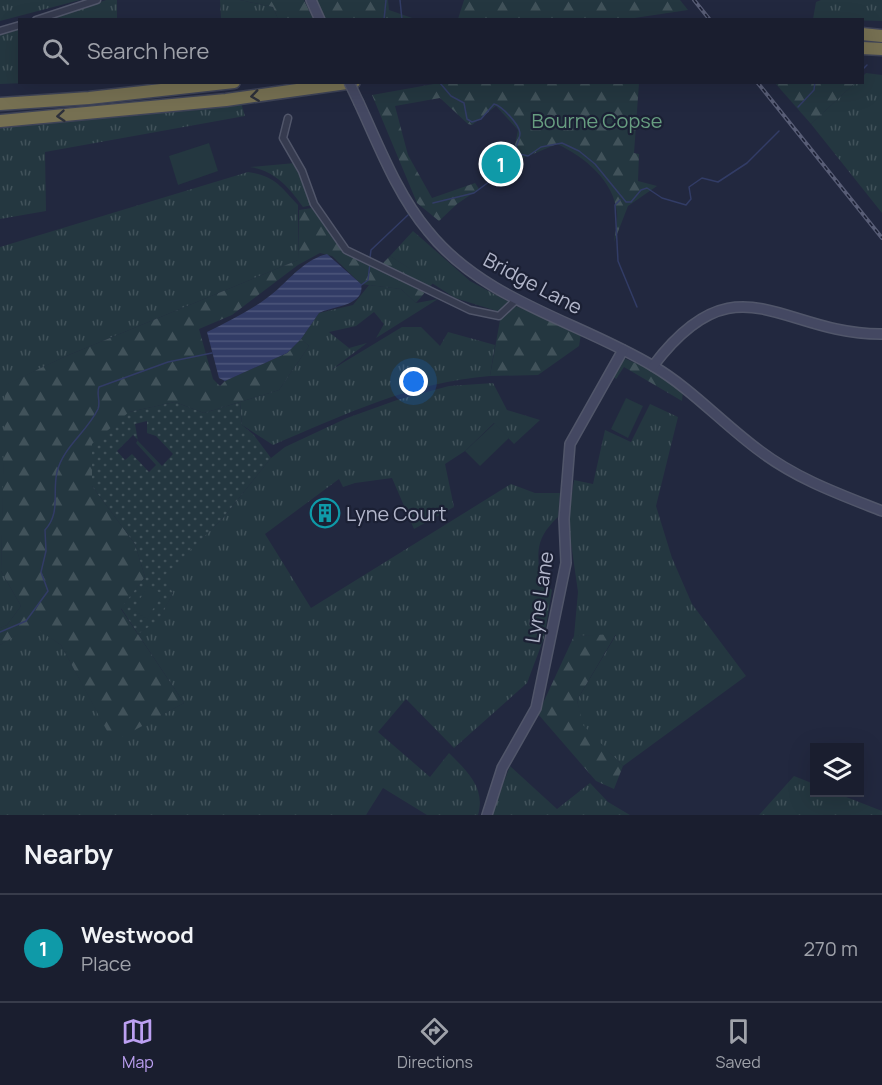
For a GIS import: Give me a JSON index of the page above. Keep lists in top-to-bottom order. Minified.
{"streets":{"street":["Bridge Lane","Lyne Lane"]},"crossings":[["Bridge Lane","Lyne Lane"]],"parks":["Bourne Copse"],"places":{"building":["Lyne Court"]},"page":{"search":"Search here","pins":"1","heading":"Nearby","list":[{"mark":"1","name":"Westwood","note":"Place","value":"270 m"}],"nav":["Map","Directions","Saved"]}}
